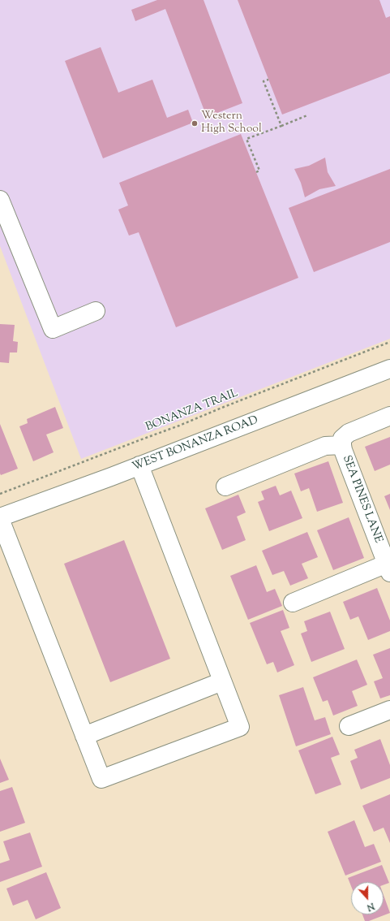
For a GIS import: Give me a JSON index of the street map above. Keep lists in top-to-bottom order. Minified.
{"streets":{"street":["WEST BONANZA ROAD","SEA PINES LANE"],"path":["BONANZA TRAIL"]},"places":["Western High School"],"north":"bottom"}
